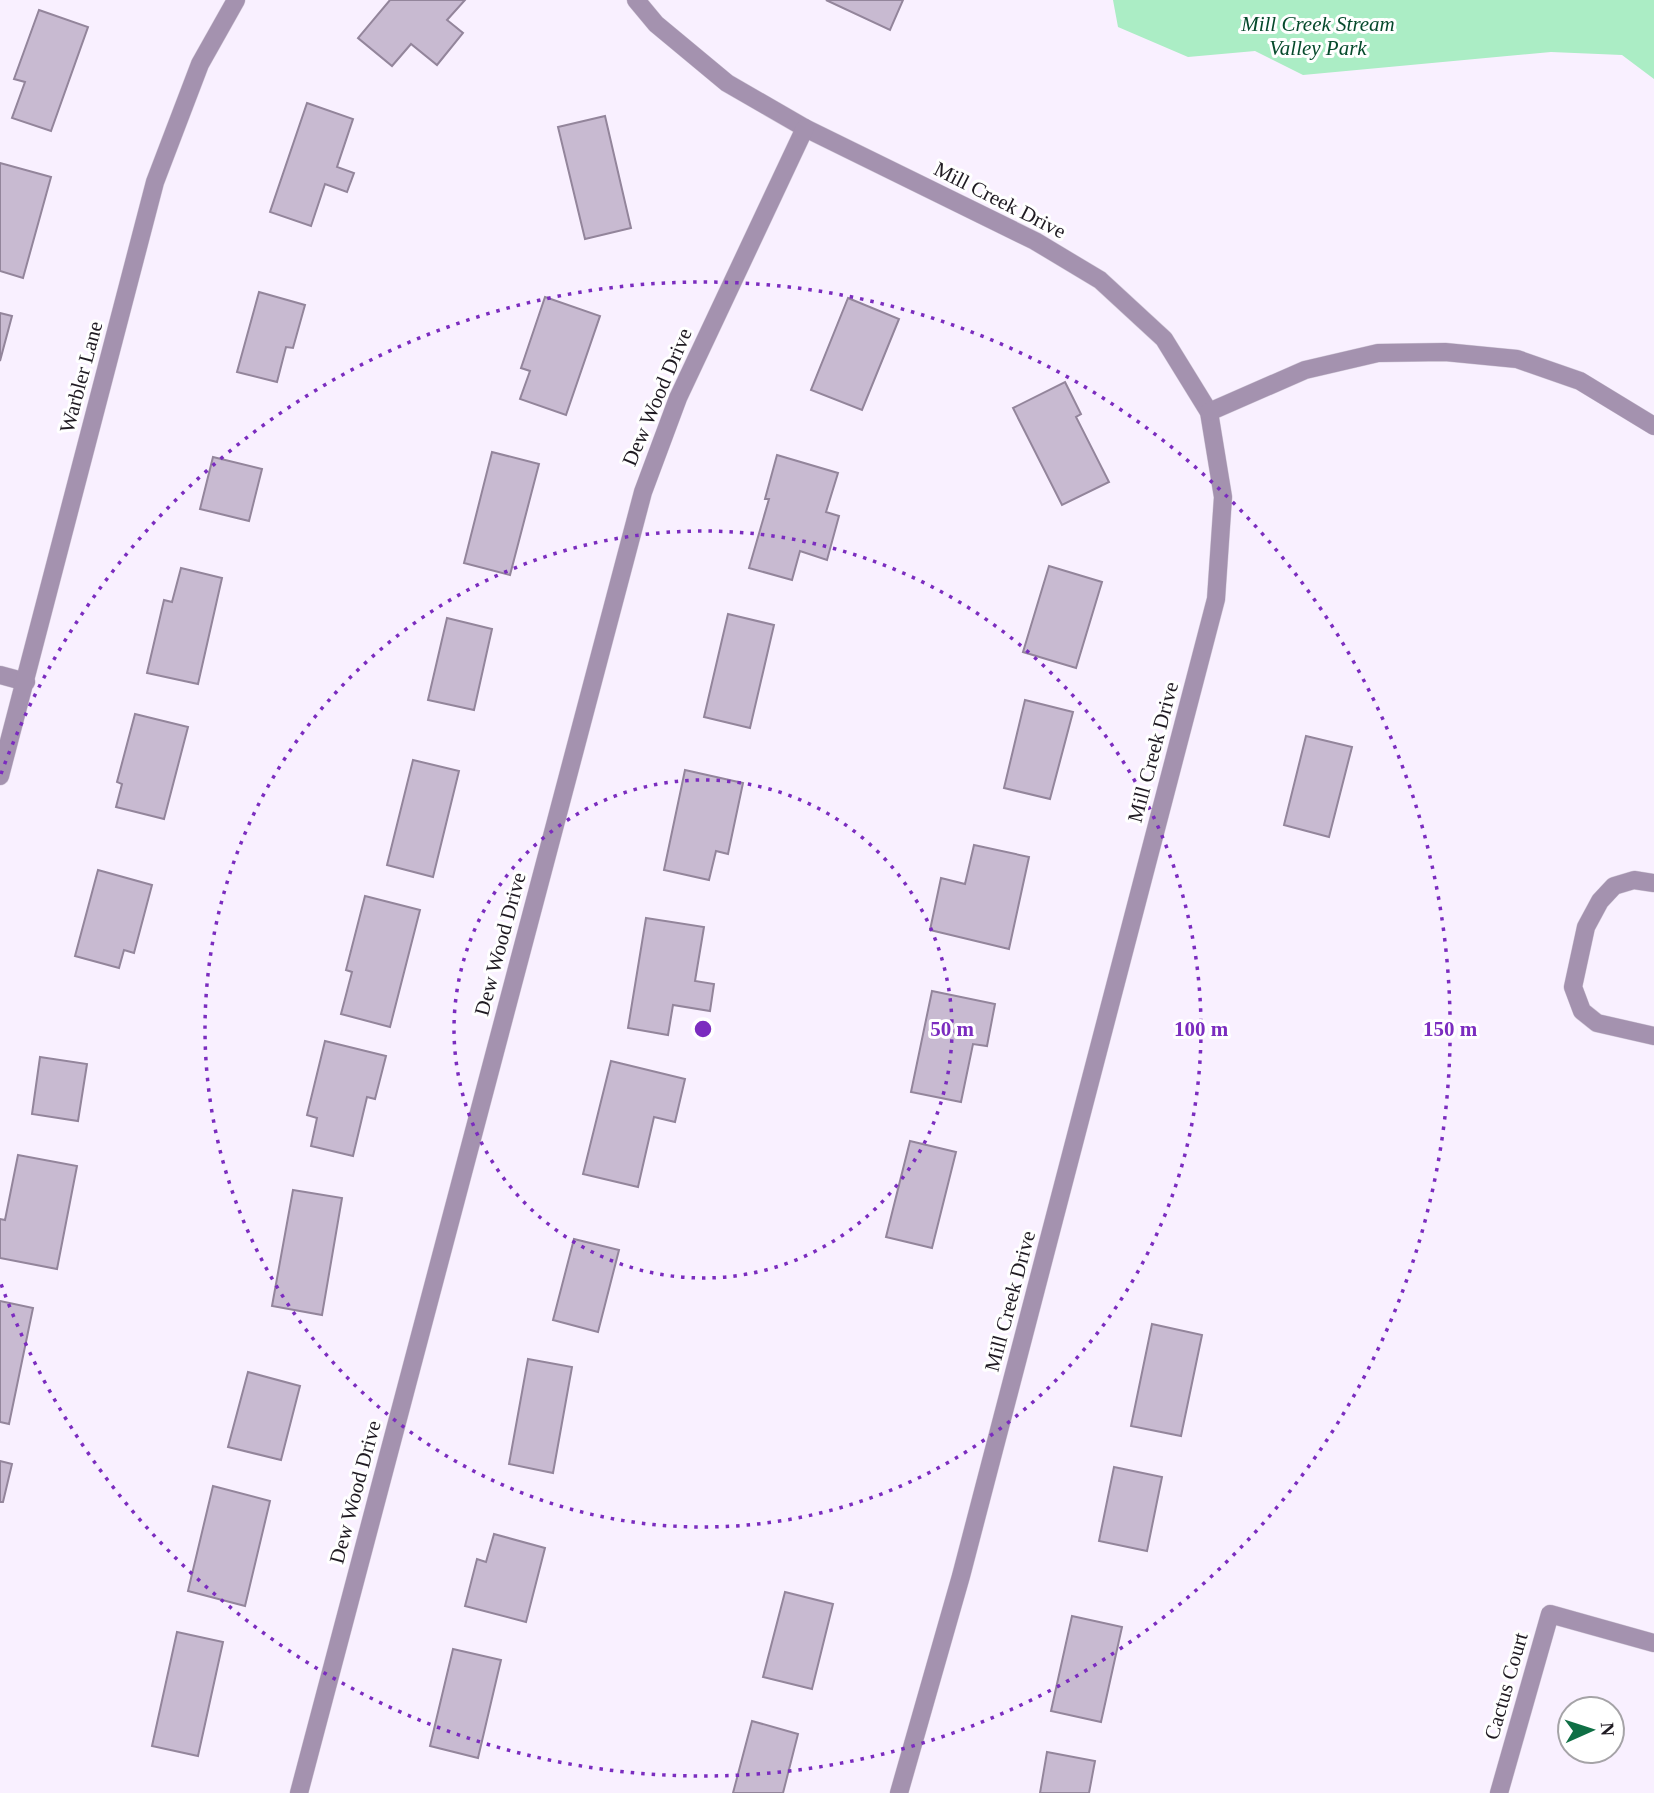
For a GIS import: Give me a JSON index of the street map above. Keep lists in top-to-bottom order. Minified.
{"streets":{"street":["Mill Creek Drive","Warbler Lane","Dew Wood Drive","Cactus Court"]},"crossings":[["Mill Creek Drive","Dew Wood Drive"]],"parks":["Mill Creek Stream Valley Park"],"north":"right","rings":["50 m","100 m","150 m"]}
